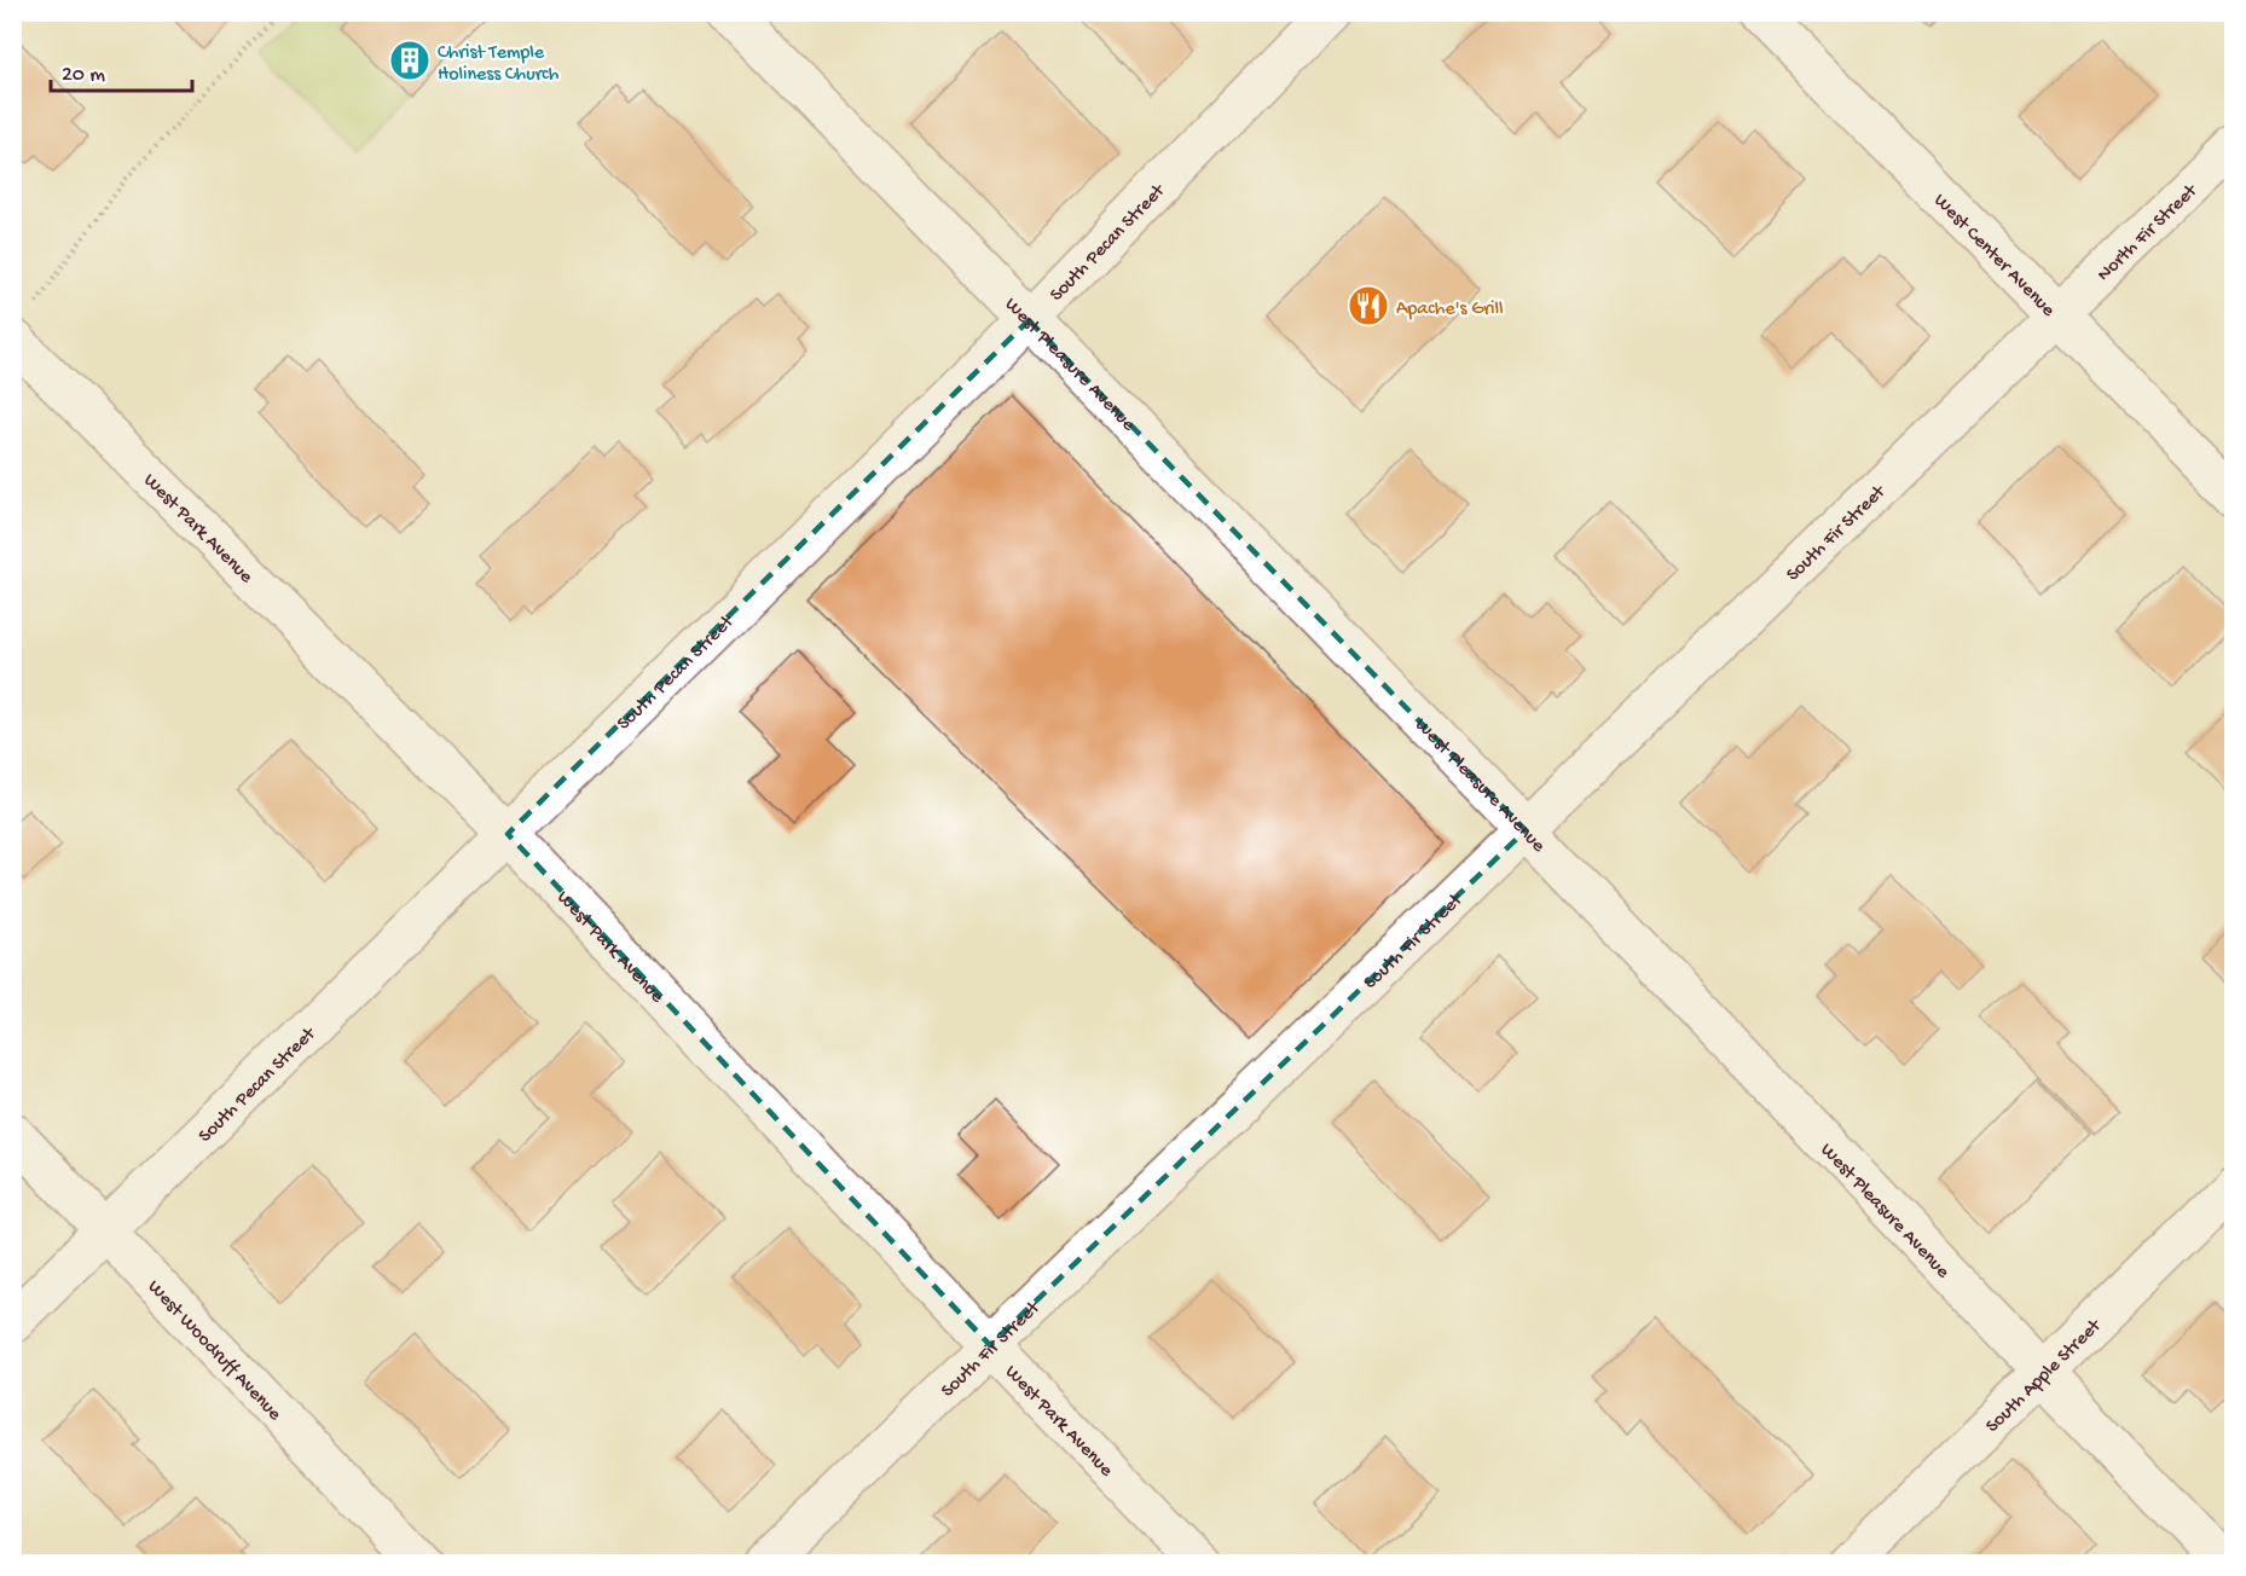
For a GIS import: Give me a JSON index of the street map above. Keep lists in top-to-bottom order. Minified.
{"streets":{"street":["North Fir Street","South Pecan Street","West Center Avenue","West Pleasure Avenue","West Park Avenue","South Fir Street","West Woodruff Avenue","South Apple Street"]},"crossings":[["North Fir Street","West Center Avenue"],["North Fir Street","South Fir Street"],["South Pecan Street","West Pleasure Avenue"],["South Pecan Street","West Park Avenue"],["South Pecan Street","West Woodruff Avenue"],["West Center Avenue","South Fir Street"],["West Pleasure Avenue","South Fir Street"],["West Pleasure Avenue","South Apple Street"],["West Park Avenue","South Fir Street"]],"places":{"building":["Christ Temple Holiness Church"],"restaurant":["Apache's Grill"]},"scale_bar":"20 m"}
